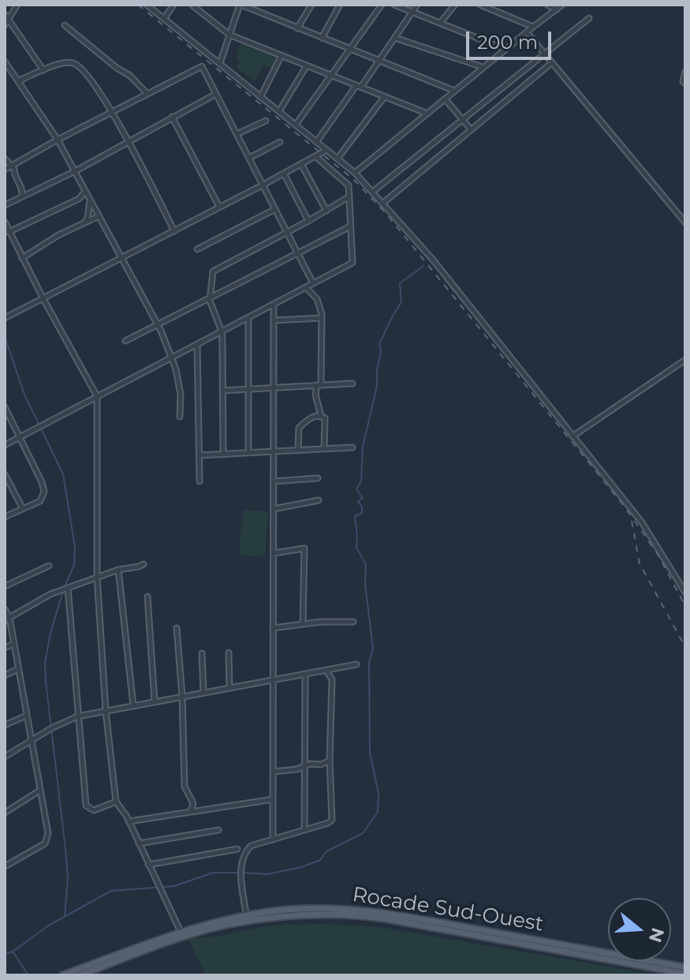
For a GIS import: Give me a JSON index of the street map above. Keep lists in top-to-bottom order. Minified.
{"streets":{"main road":["Rocade Sud-Ouest"]},"scale_bar":"200 m","north":"right"}
